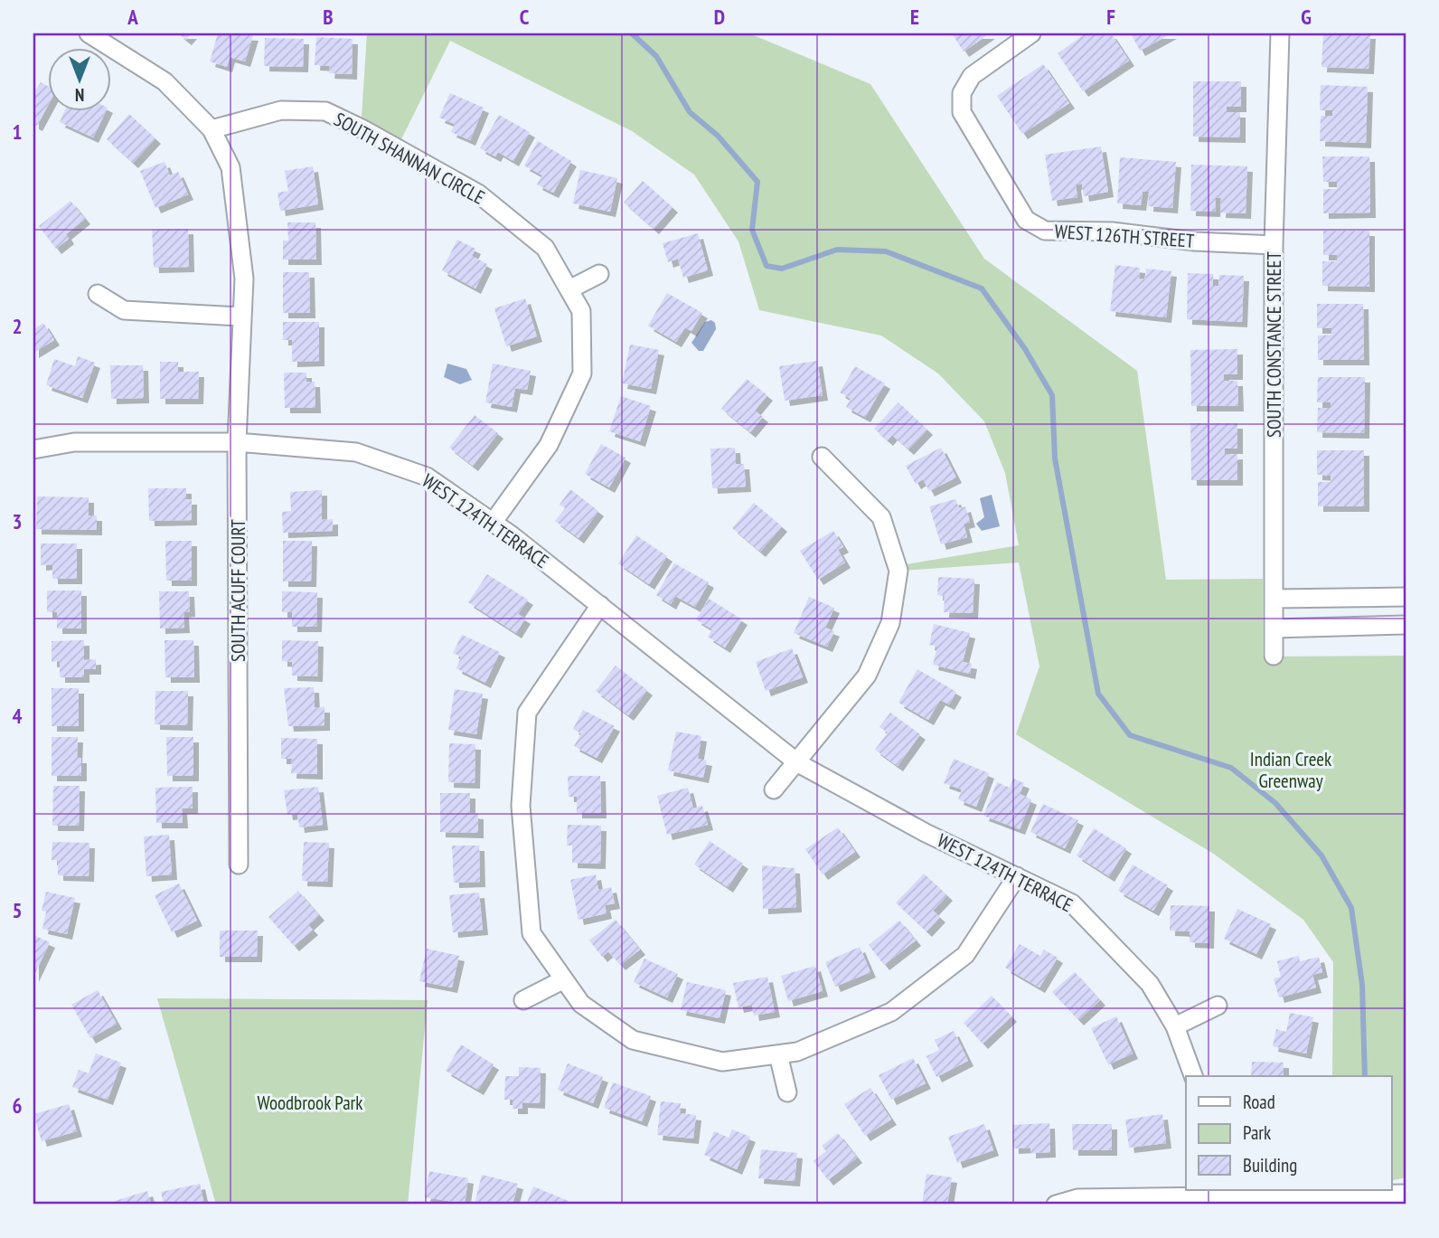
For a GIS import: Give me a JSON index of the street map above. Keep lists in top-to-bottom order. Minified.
{"streets":{"street":["SOUTH SHANNAN CIRCLE","WEST 126TH STREET","SOUTH CONSTANCE STREET","WEST 124TH TERRACE","SOUTH ACUFF COURT"]},"crossings":[["SOUTH SHANNAN CIRCLE","WEST 124TH TERRACE"],["SOUTH SHANNAN CIRCLE","SOUTH ACUFF COURT"],["WEST 126TH STREET","SOUTH CONSTANCE STREET"],["WEST 124TH TERRACE","SOUTH ACUFF COURT"]],"parks":["Indian Creek Greenway","Woodbrook Park"],"legend":["Road","Park","Building"],"north":"bottom","grid":{"columns":["A","B","C","D","E","F","G"],"rows":["1","2","3","4","5","6"]}}
